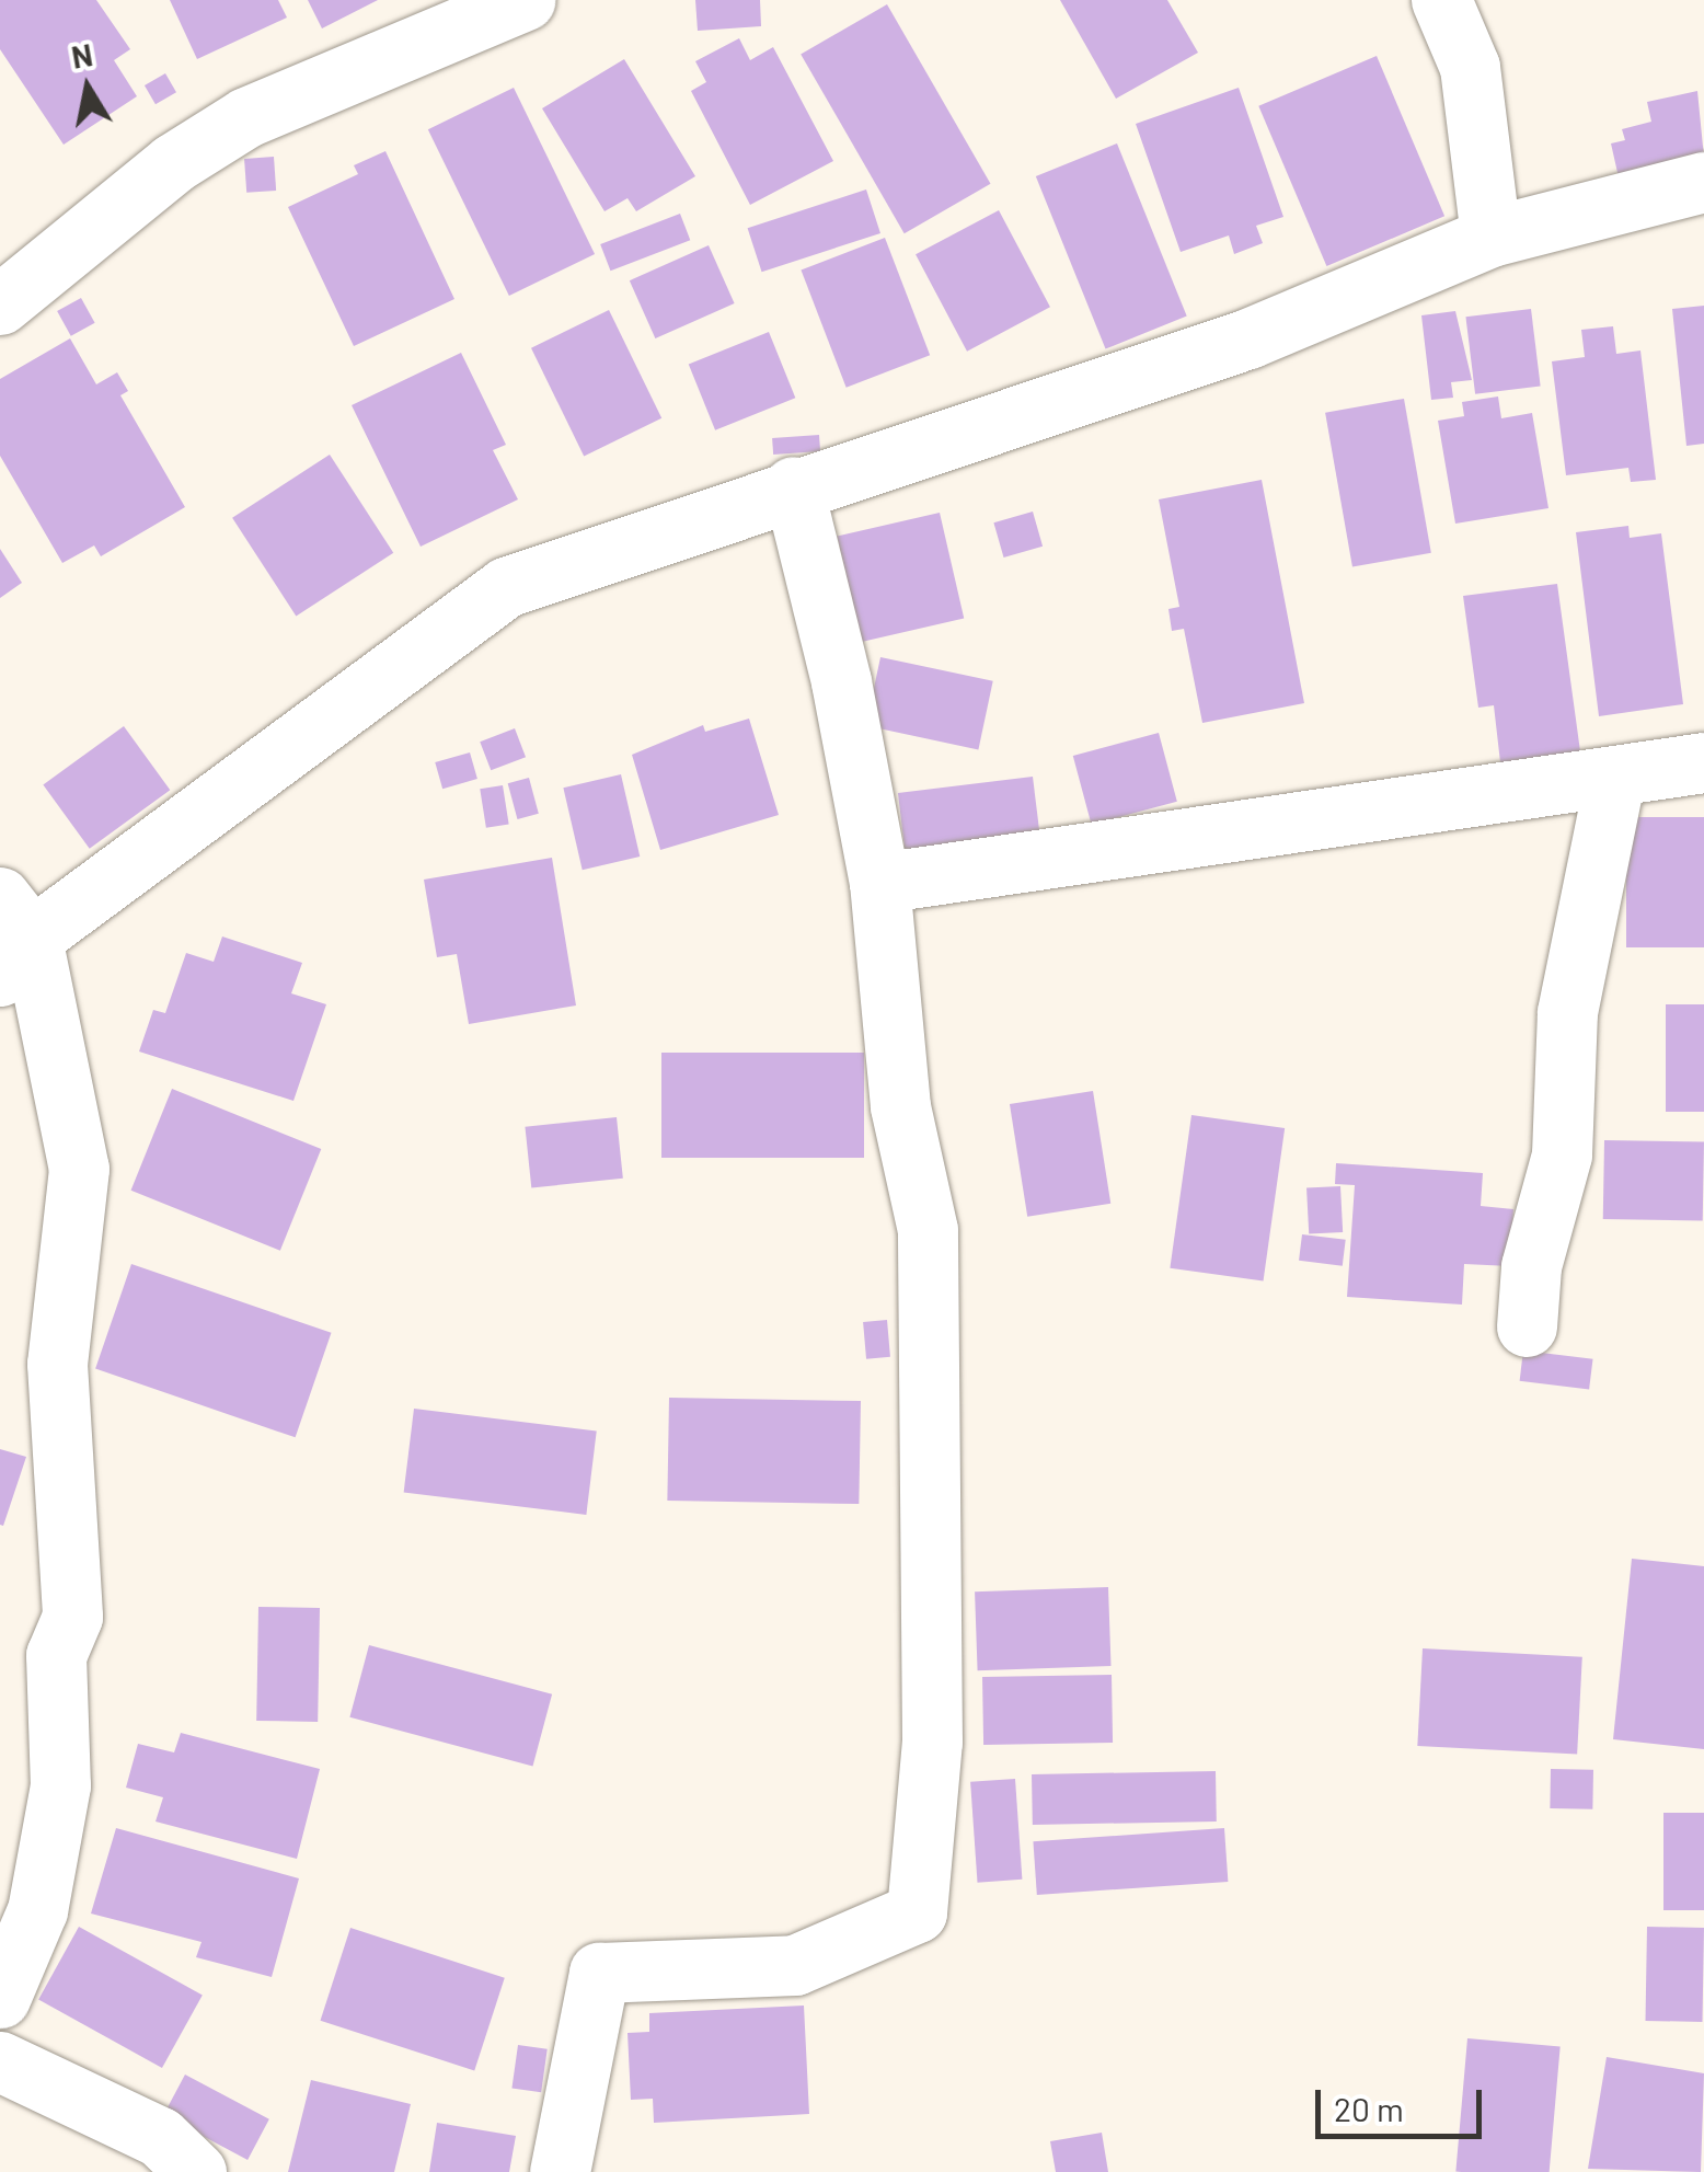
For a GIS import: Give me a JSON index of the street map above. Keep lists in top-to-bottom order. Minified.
{"scale_bar":"20 m","north":"top"}
